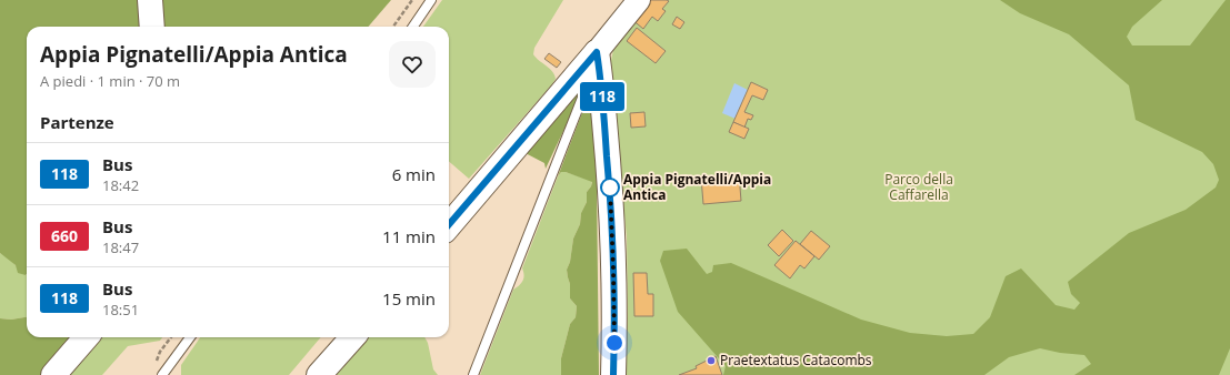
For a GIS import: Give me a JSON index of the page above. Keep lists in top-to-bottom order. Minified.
{"parks":["Parco della Caffarella"],"places":["Appia Pignatelli/Appia Antica","Praetextatus Catacombs"],"lines":["bus line 118"],"page":{"on_map":"118","heading":[["Appia Pignatelli/Appia Antica","A piedi · 1 min · 70 m"],"Partenze"],"list":[{"mark":"118","name":"Bus","note":"18:42","value":"6 min"},{"mark":"660","name":"Bus","note":"18:47","value":"11 min"},{"mark":"118","name":"Bus","note":"18:51","value":"15 min"}]}}
